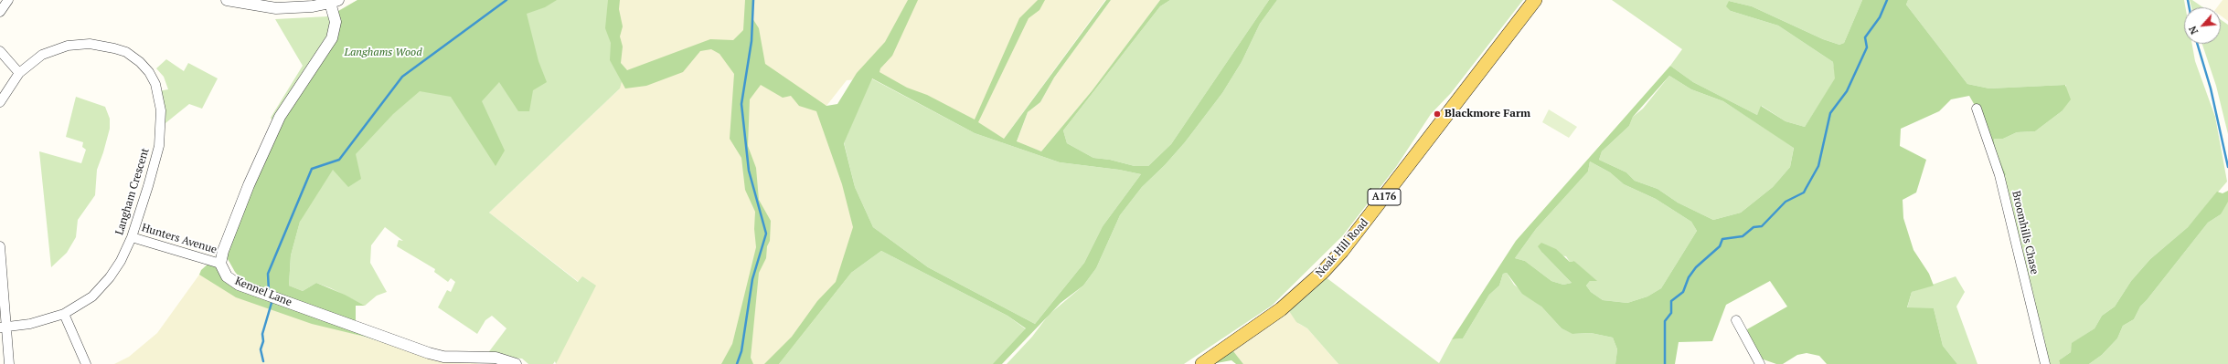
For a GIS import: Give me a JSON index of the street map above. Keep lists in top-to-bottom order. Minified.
{"streets":{"main road":["A176","Noak Hill Road"],"street":["Langham Crescent","Broomhills Chase","Hunters Avenue","Kennel Lane"]},"crossings":[["Langham Crescent","Hunters Avenue"],["Hunters Avenue","Kennel Lane"]],"parks":["Langhams Wood"],"places":["Blackmore Farm"],"north":"bottom left"}
